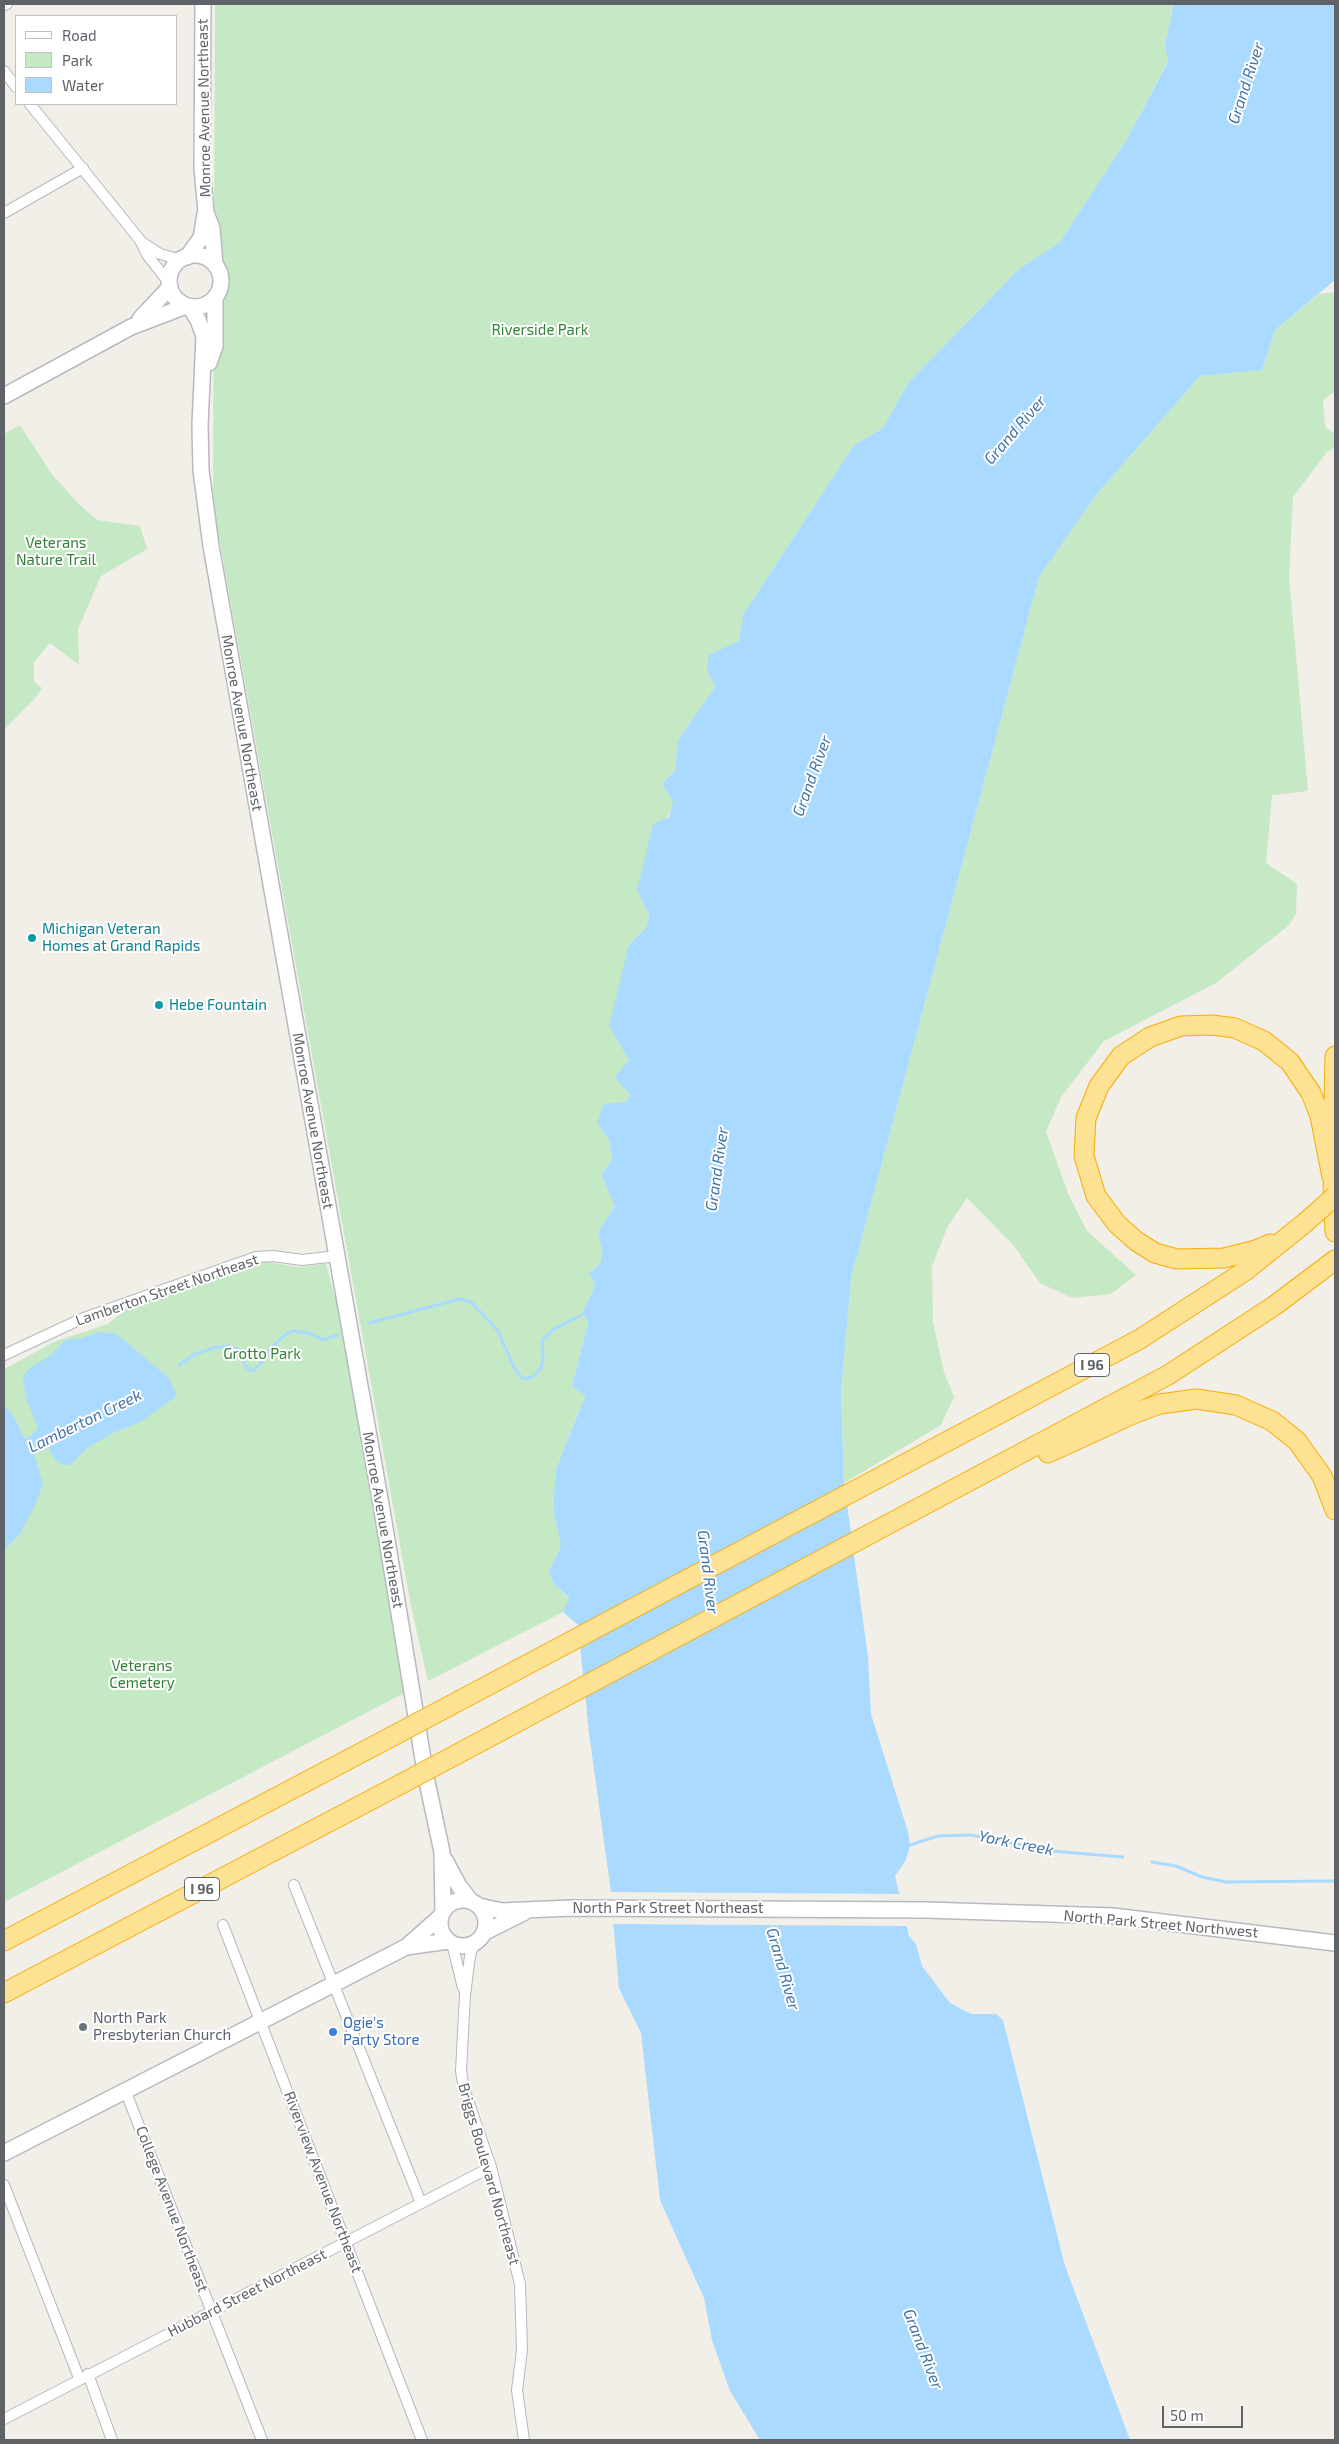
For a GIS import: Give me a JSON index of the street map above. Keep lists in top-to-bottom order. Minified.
{"streets":{"highway":["I 96"],"main road":["Monroe Avenue Northeast","North Park Street Northeast","North Park Street Northwest"],"street":["Lamberton Street Northeast","Briggs Boulevard Northeast","Riverview Avenue Northeast","College Avenue Northeast","Hubbard Street Northeast"]},"crossings":[["Monroe Avenue Northeast","Lamberton Street Northeast"],["Monroe Avenue Northeast","North Park Street Northeast"],["Monroe Avenue Northeast","Briggs Boulevard Northeast"],["North Park Street Northeast","North Park Street Northwest"],["North Park Street Northeast","Briggs Boulevard Northeast"],["Briggs Boulevard Northeast","Hubbard Street Northeast"],["Riverview Avenue Northeast","Hubbard Street Northeast"],["College Avenue Northeast","Hubbard Street Northeast"]],"water":["Grand River","Lamberton Creek","York Creek"],"parks":["Riverside Park","Veterans Nature Trail","Grotto Park","Veterans Cemetery"],"places":["Michigan Veteran Homes at Grand Rapids","Hebe Fountain","North Park Presbyterian Church","Ogie's Party Store"],"legend":["Road","Park","Water"],"scale_bar":"50 m"}
